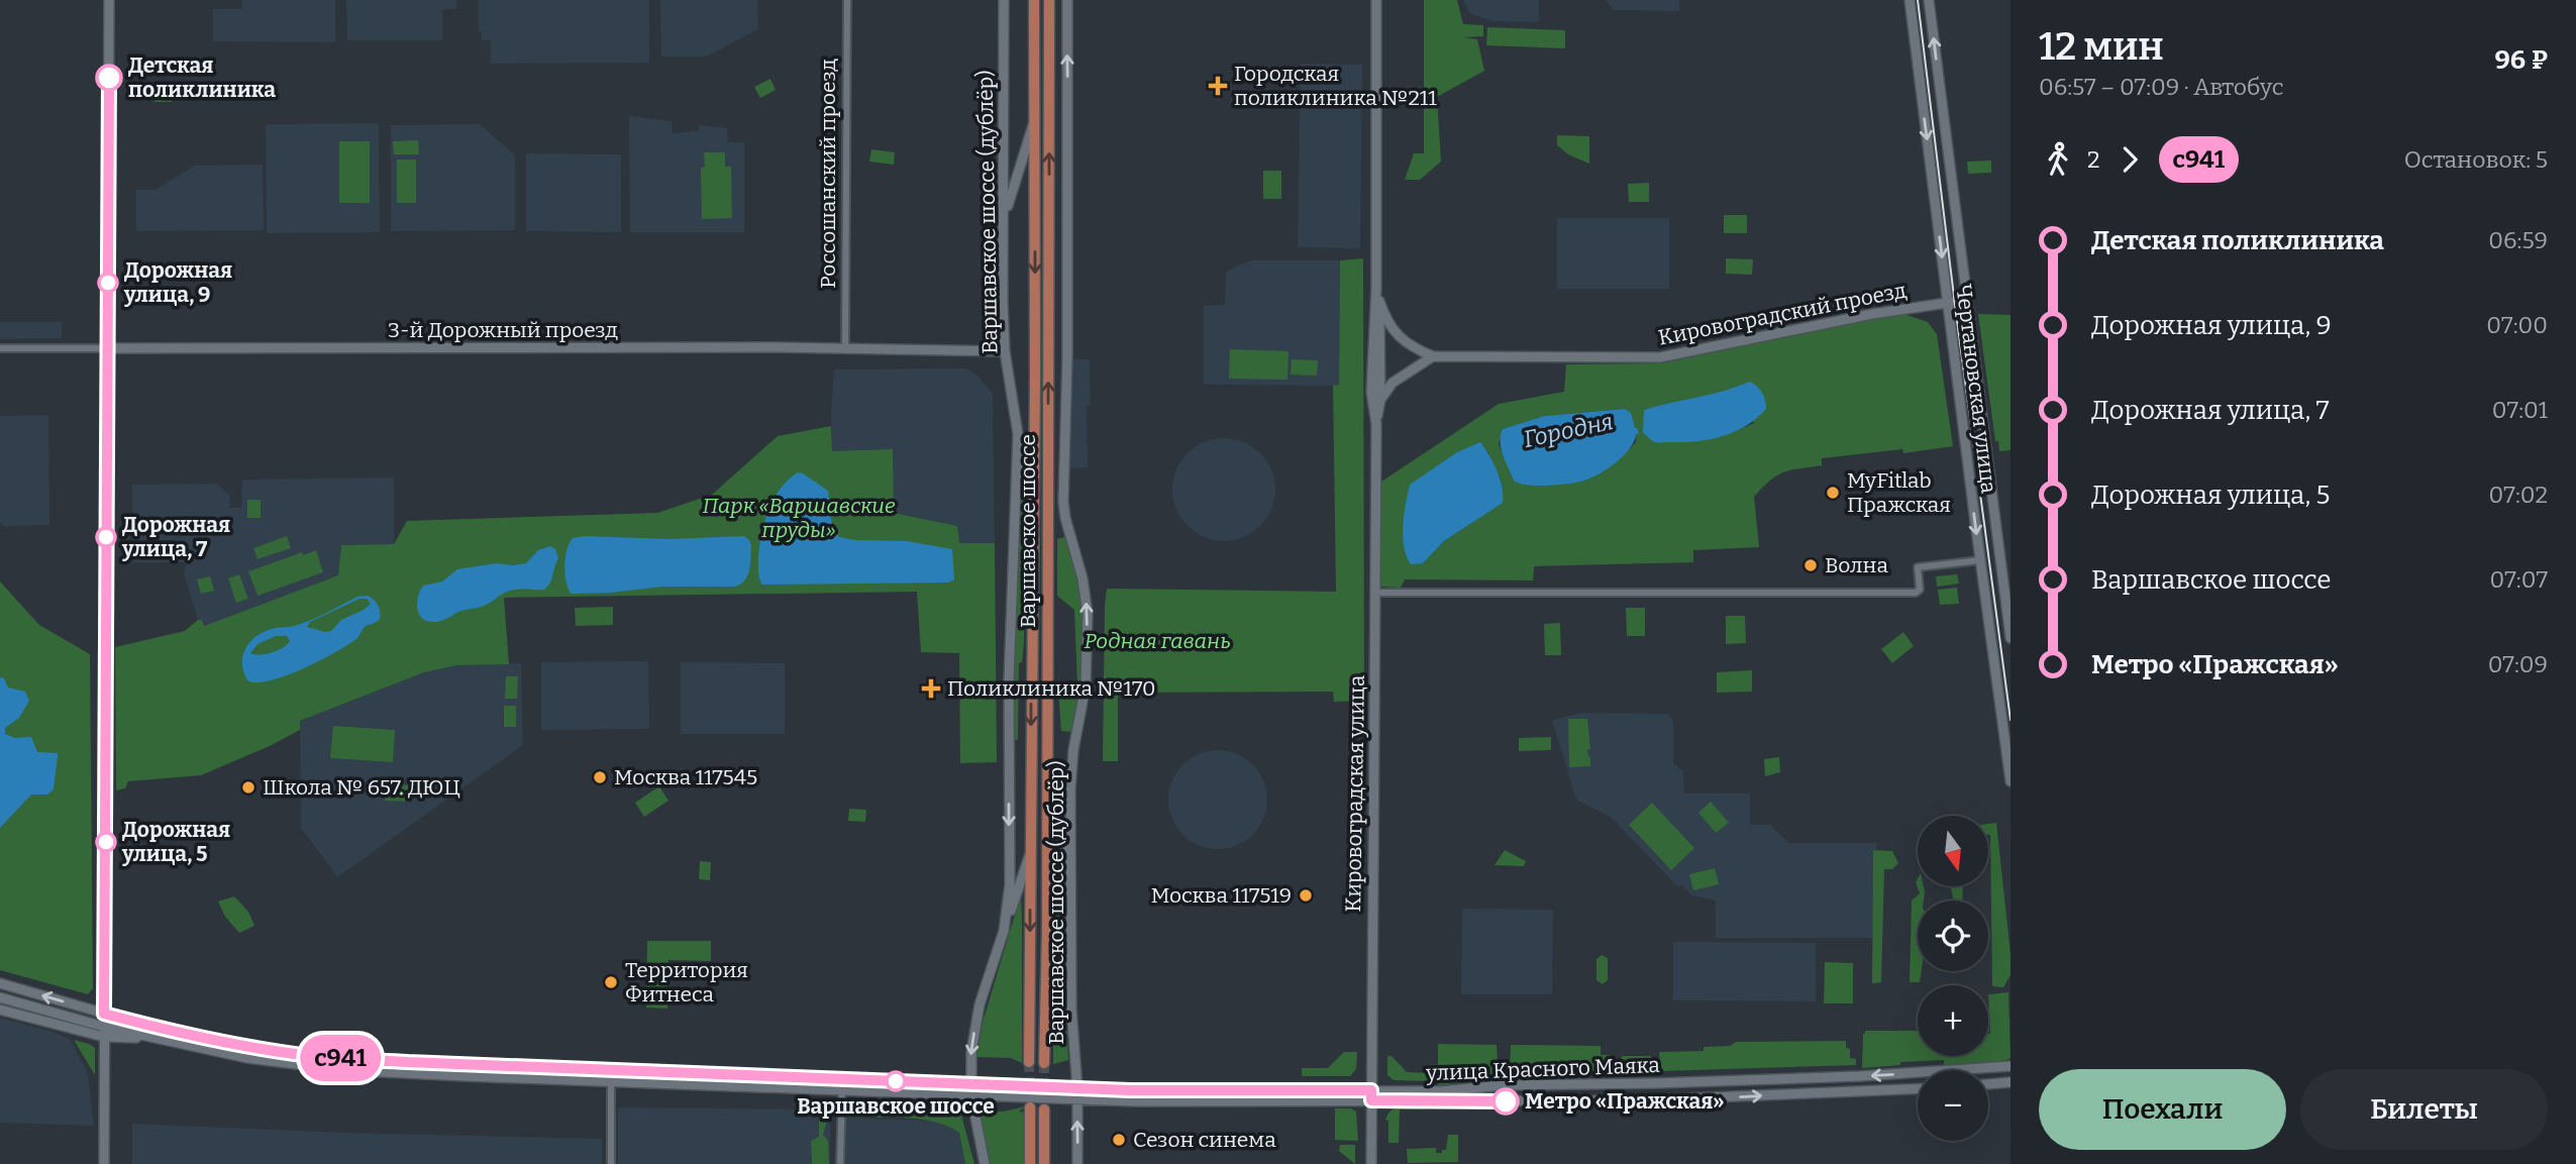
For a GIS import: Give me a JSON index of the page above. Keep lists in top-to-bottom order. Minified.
{"streets":{"main road":["Варшавское шоссе (дублёр)","Кировоградский проезд","3-й Дорожный проезд","Чертановская улица","Варшавское шоссе","Кировоградская улица","улица Красного Маяка"],"street":["Россошанский проезд"]},"crossings":[["Россошанский проезд","3-й Дорожный проезд"],["Варшавское шоссе (дублёр)","3-й Дорожный проезд"],["Варшавское шоссе (дублёр)","улица Красного Маяка"],["Кировоградский проезд","Чертановская улица"],["Кировоградская улица","улица Красного Маяка"]],"water":["Городня"],"parks":["Парк «Варшавские пруды»","Родная гавань"],"places":{"other":["Детская поликлиника","Дорожная улица, 9","MyFitlab Пражская","Дорожная улица, 7","Волна","Москва 117545","Школа № 657. ДЮЦ","Дорожная улица, 5","Москва 117519","Территория Фитнеса","Варшавское шоссе","Метро «Пражская»","Сезон синема"],"health":["Городская поликлиника №211","Поликлиника №170"]},"lines":["bus line с941"],"north":"bottom","page":{"on_map":"с941","heading":["12 мин","06:57 – 07:09 · Автобус","96 ₽"],"legs":["2","с941","Остановок: 5"],"list":[{"name":"Детская поликлиника","value":"06:59"},{"name":"Дорожная улица, 9","value":"07:00"},{"name":"Дорожная улица, 7","value":"07:01"},{"name":"Дорожная улица, 5","value":"07:02"},{"name":"Варшавское шоссе","value":"07:07"},{"name":"Метро «Пражская»","value":"07:09"}],"map_buttons":["+","−"],"buttons":["Поехали","Билеты"]}}
